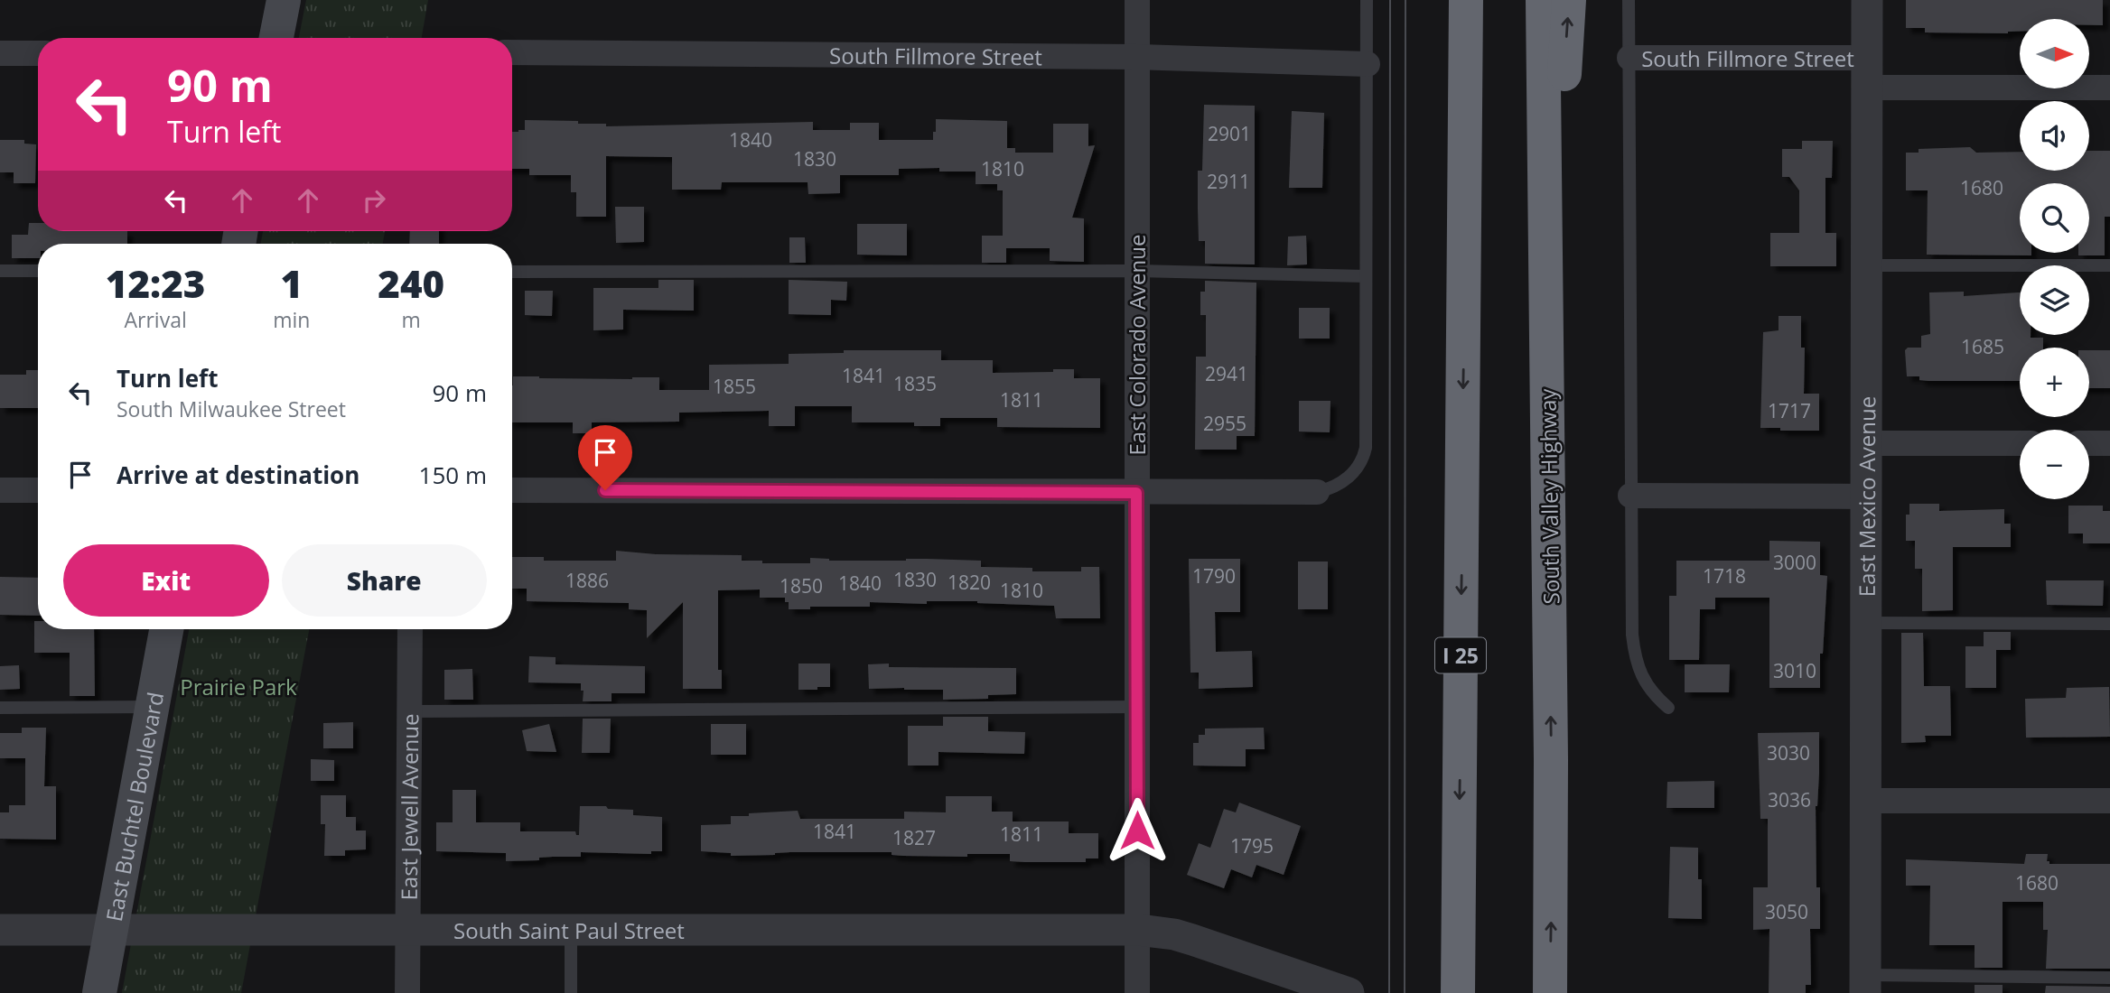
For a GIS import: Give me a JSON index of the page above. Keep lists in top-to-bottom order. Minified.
{"streets":{"highway":["South Valley Highway","I 25"],"main road":["East Buchtel Boulevard"],"street":["South Fillmore Street","East Colorado Avenue","East Mexico Avenue","East Jewell Avenue","South Saint Paul Street"]},"crossings":[["South Fillmore Street","East Colorado Avenue"],["South Fillmore Street","East Mexico Avenue"],["East Colorado Avenue","South Saint Paul Street"],["East Buchtel Boulevard","South Saint Paul Street"],["East Jewell Avenue","South Saint Paul Street"]],"parks":["Prairie Park"],"house_numbers":["2901","1840","1830","1810","2911","1680","1685","2941","1841","1835","1855","1811","1717","2955","3000","1790","1718","1830","1886","1820","1840","1850","1810","3010","3030","3036","1841","1811","1827","1795","1680","3050"],"north":"right","page":{"map_buttons":["+","−"],"turn":["90 m","Turn left"],"eta":["12:23","Arrival","1","min","240","m"],"list":[{"name":"Turn left","note":"South Milwaukee Street","value":"90 m"},{"name":"Arrive at destination","value":"150 m"}],"buttons":["Exit","Share"]}}
